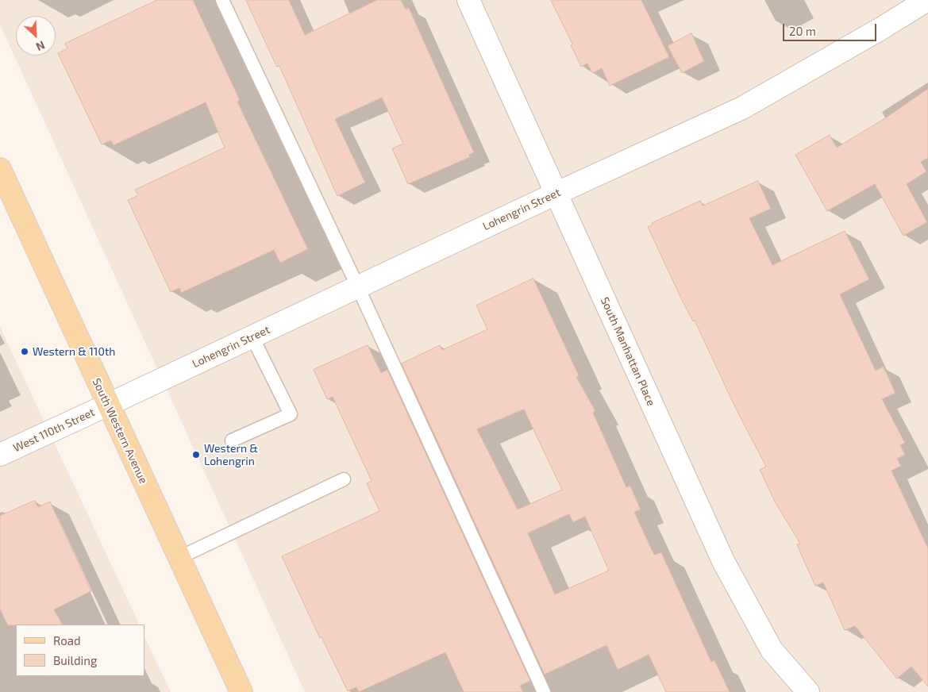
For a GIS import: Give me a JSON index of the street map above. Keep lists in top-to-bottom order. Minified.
{"streets":{"main road":["South Western Avenue"],"street":["Lohengrin Street","South Manhattan Place","West 110th Street"]},"crossings":[["Lohengrin Street","South Manhattan Place"],["Lohengrin Street","West 110th Street"],["Lohengrin Street","South Western Avenue"],["West 110th Street","South Western Avenue"]],"places":["Western & 110th","Western & Lohengrin"],"legend":["Road","Building"],"scale_bar":"20 m","north":"bottom right"}
